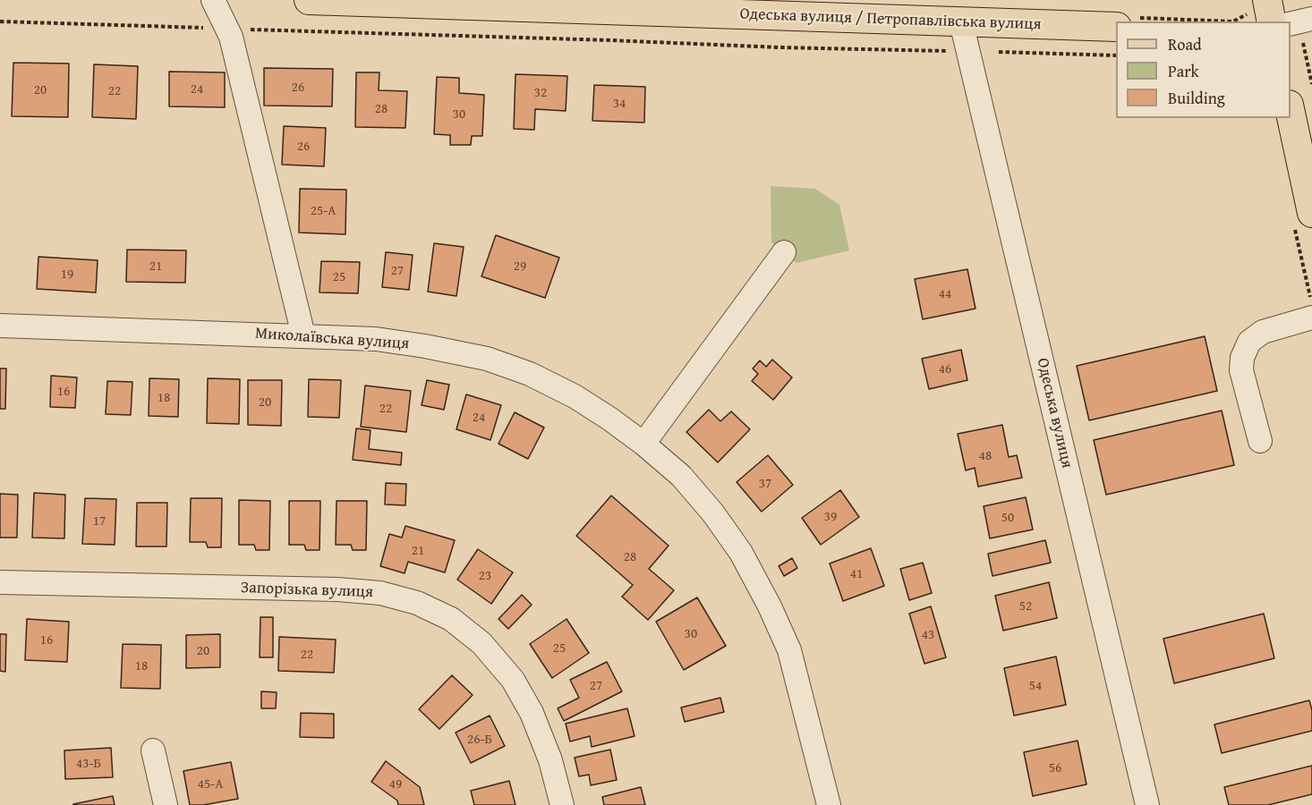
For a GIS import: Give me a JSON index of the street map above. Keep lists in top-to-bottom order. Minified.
{"streets":{"main road":["Одеська вулиця / Петропавлівська вулиця"],"street":["Миколаївська вулиця","Одеська вулиця","Запорізька вулиця"]},"crossings":[["Одеська вулиця / Петропавлівська вулиця","Одеська вулиця"]],"house_numbers":["26","24","20","22","32","34","28","30","26","25-А","21","29","27","19","25","44","46","16","18","20","22","24","48","37","39","50","17","21","28","41","23","52","30","43","16","25","20","22","18","27","54","26-Б","43-Б","56","45-А","49"],"legend":["Road","Park","Building"]}
